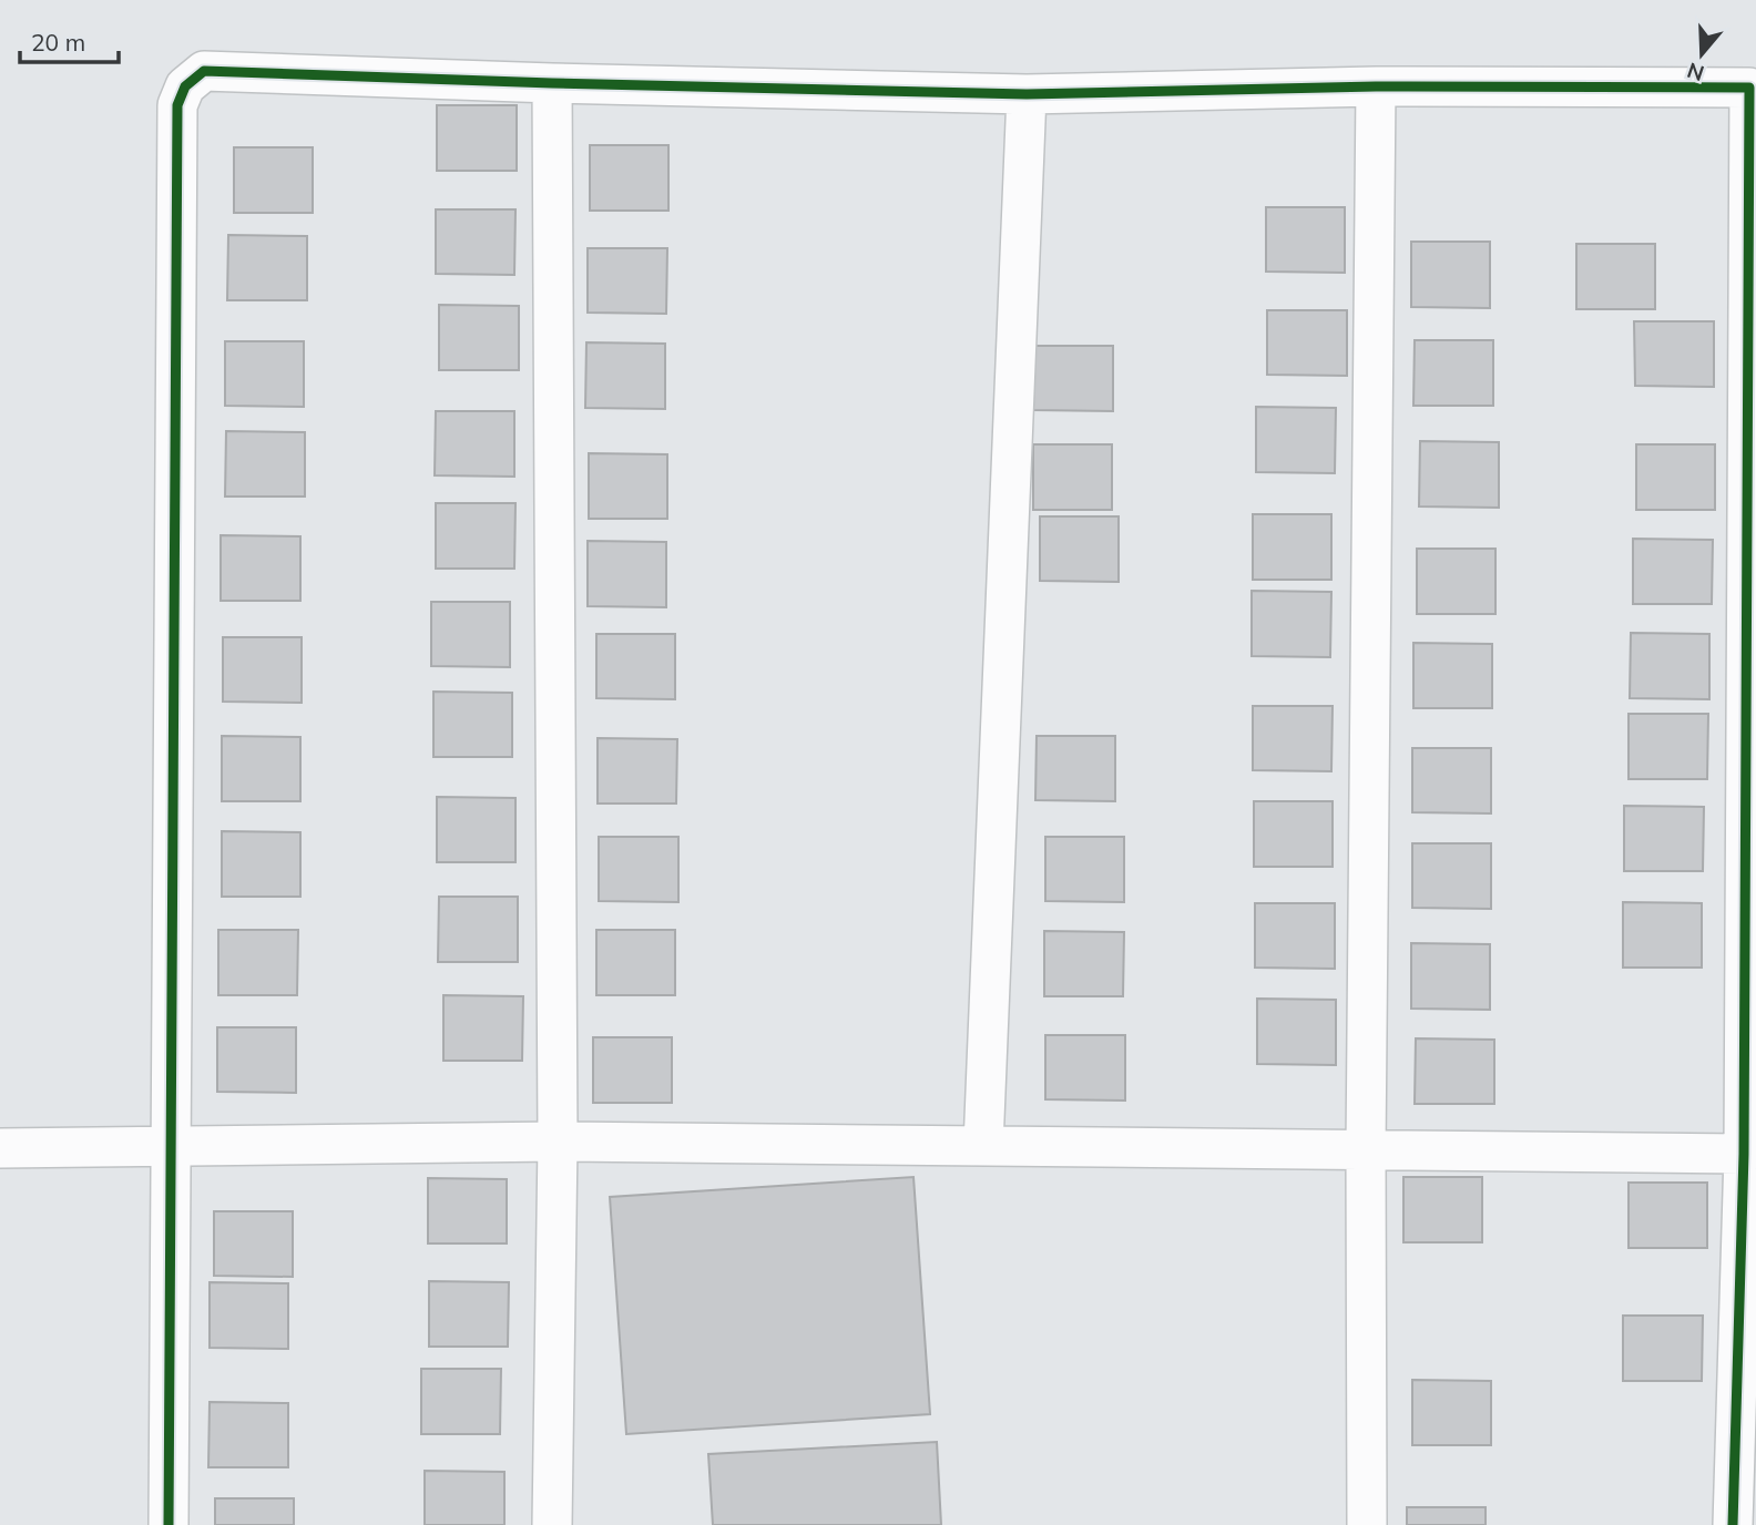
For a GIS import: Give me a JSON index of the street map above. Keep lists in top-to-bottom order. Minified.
{"scale_bar":"20 m","north":"bottom"}
